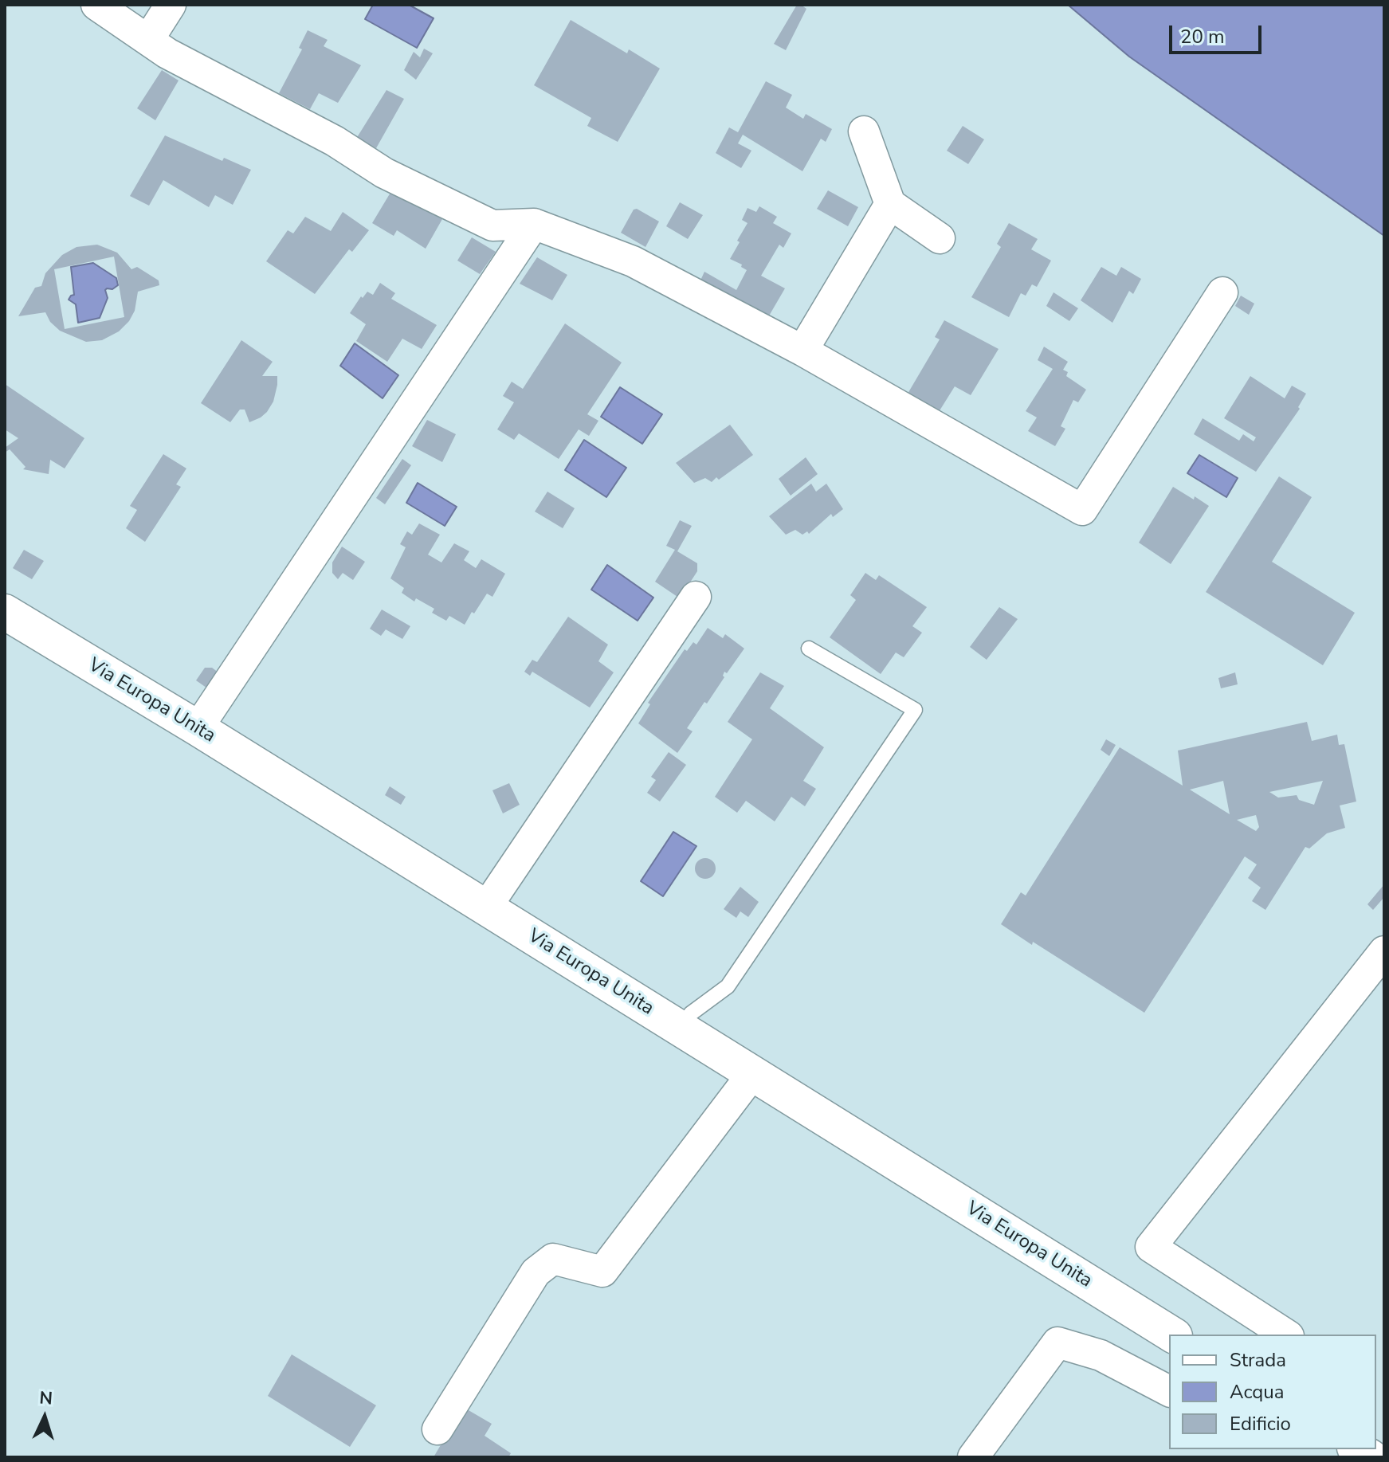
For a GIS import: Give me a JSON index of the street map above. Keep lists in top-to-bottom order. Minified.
{"streets":{"street":["Via Europa Unita"]},"legend":["Strada","Acqua","Edificio"],"scale_bar":"20 m","north":"top"}
